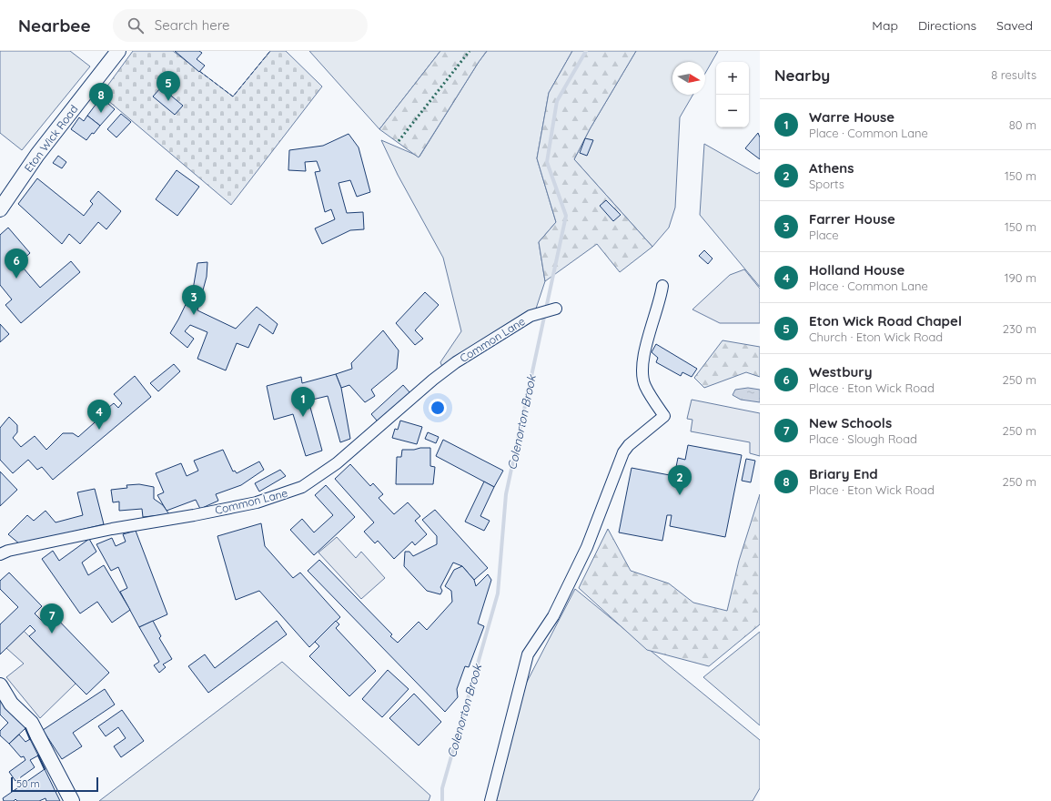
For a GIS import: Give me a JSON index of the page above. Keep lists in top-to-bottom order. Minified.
{"streets":{"main road":["Eton Wick Road"],"street":["Common Lane"]},"water":["Colenorton Brook"],"scale_bar":"50 m","north":"right","page":{"header":"Nearbee","search":"Search here","nav":["Map","Directions","Saved"],"heading":["Nearby","8 results"],"map_buttons":["+","−"],"pins":["5","8","6","3","1","4","2","7"],"list":[{"mark":"1","name":"Warre House","note":"Place · Common Lane","value":"80 m"},{"mark":"2","name":"Athens","note":"Sports","value":"150 m"},{"mark":"3","name":"Farrer House","note":"Place","value":"150 m"},{"mark":"4","name":"Holland House","note":"Place · Common Lane","value":"190 m"},{"mark":"5","name":"Eton Wick Road Chapel","note":"Church · Eton Wick Road","value":"230 m"},{"mark":"6","name":"Westbury","note":"Place · Eton Wick Road","value":"250 m"},{"mark":"7","name":"New Schools","note":"Place · Slough Road","value":"250 m"},{"mark":"8","name":"Briary End","note":"Place · Eton Wick Road","value":"250 m"}],"scale":"50 m"}}
